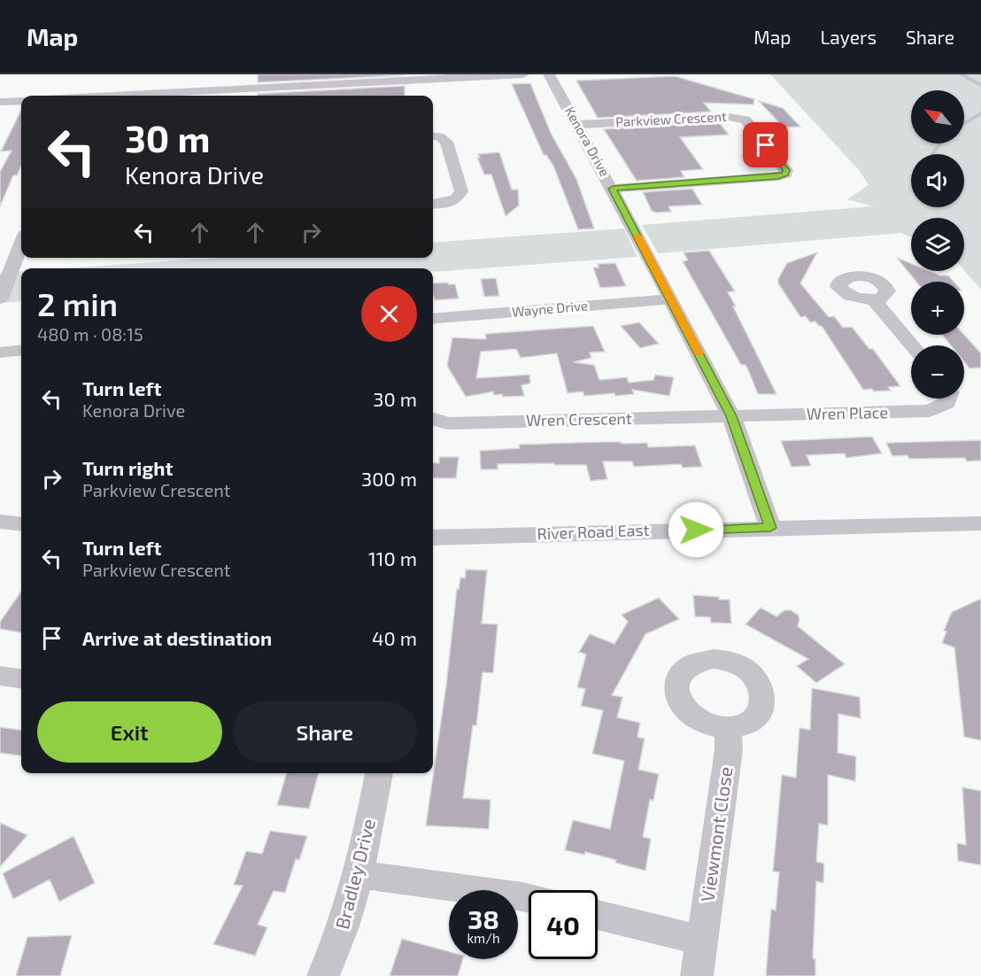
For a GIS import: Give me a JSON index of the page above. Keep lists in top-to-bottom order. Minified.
{"streets":{"street":["Parkview Crescent","Kenora Drive","Wayne Drive","Wren Place","Wren Crescent","River Road East","Viewmont Close","Bradley Drive"]},"crossings":[["Parkview Crescent","Kenora Drive"],["Kenora Drive","Wayne Drive"],["Kenora Drive","Wren Place"],["Kenora Drive","Wren Crescent"],["Kenora Drive","River Road East"],["Wren Place","Wren Crescent"]],"north":"top left","page":{"header":"Map","nav":["Map","Layers","Share"],"map_buttons":["+","−"],"turn":["30 m","Kenora Drive"],"heading":["2 min","480 m · 08:15"],"list":[{"name":"Turn left","note":"Kenora Drive","value":"30 m"},{"name":"Turn right","note":"Parkview Crescent","value":"300 m"},{"name":"Turn left","note":"Parkview Crescent","value":"110 m"},{"name":"Arrive at destination","value":"40 m"}],"buttons":["Exit","Share"],"speed":"38 km/h","limit":"40"}}
